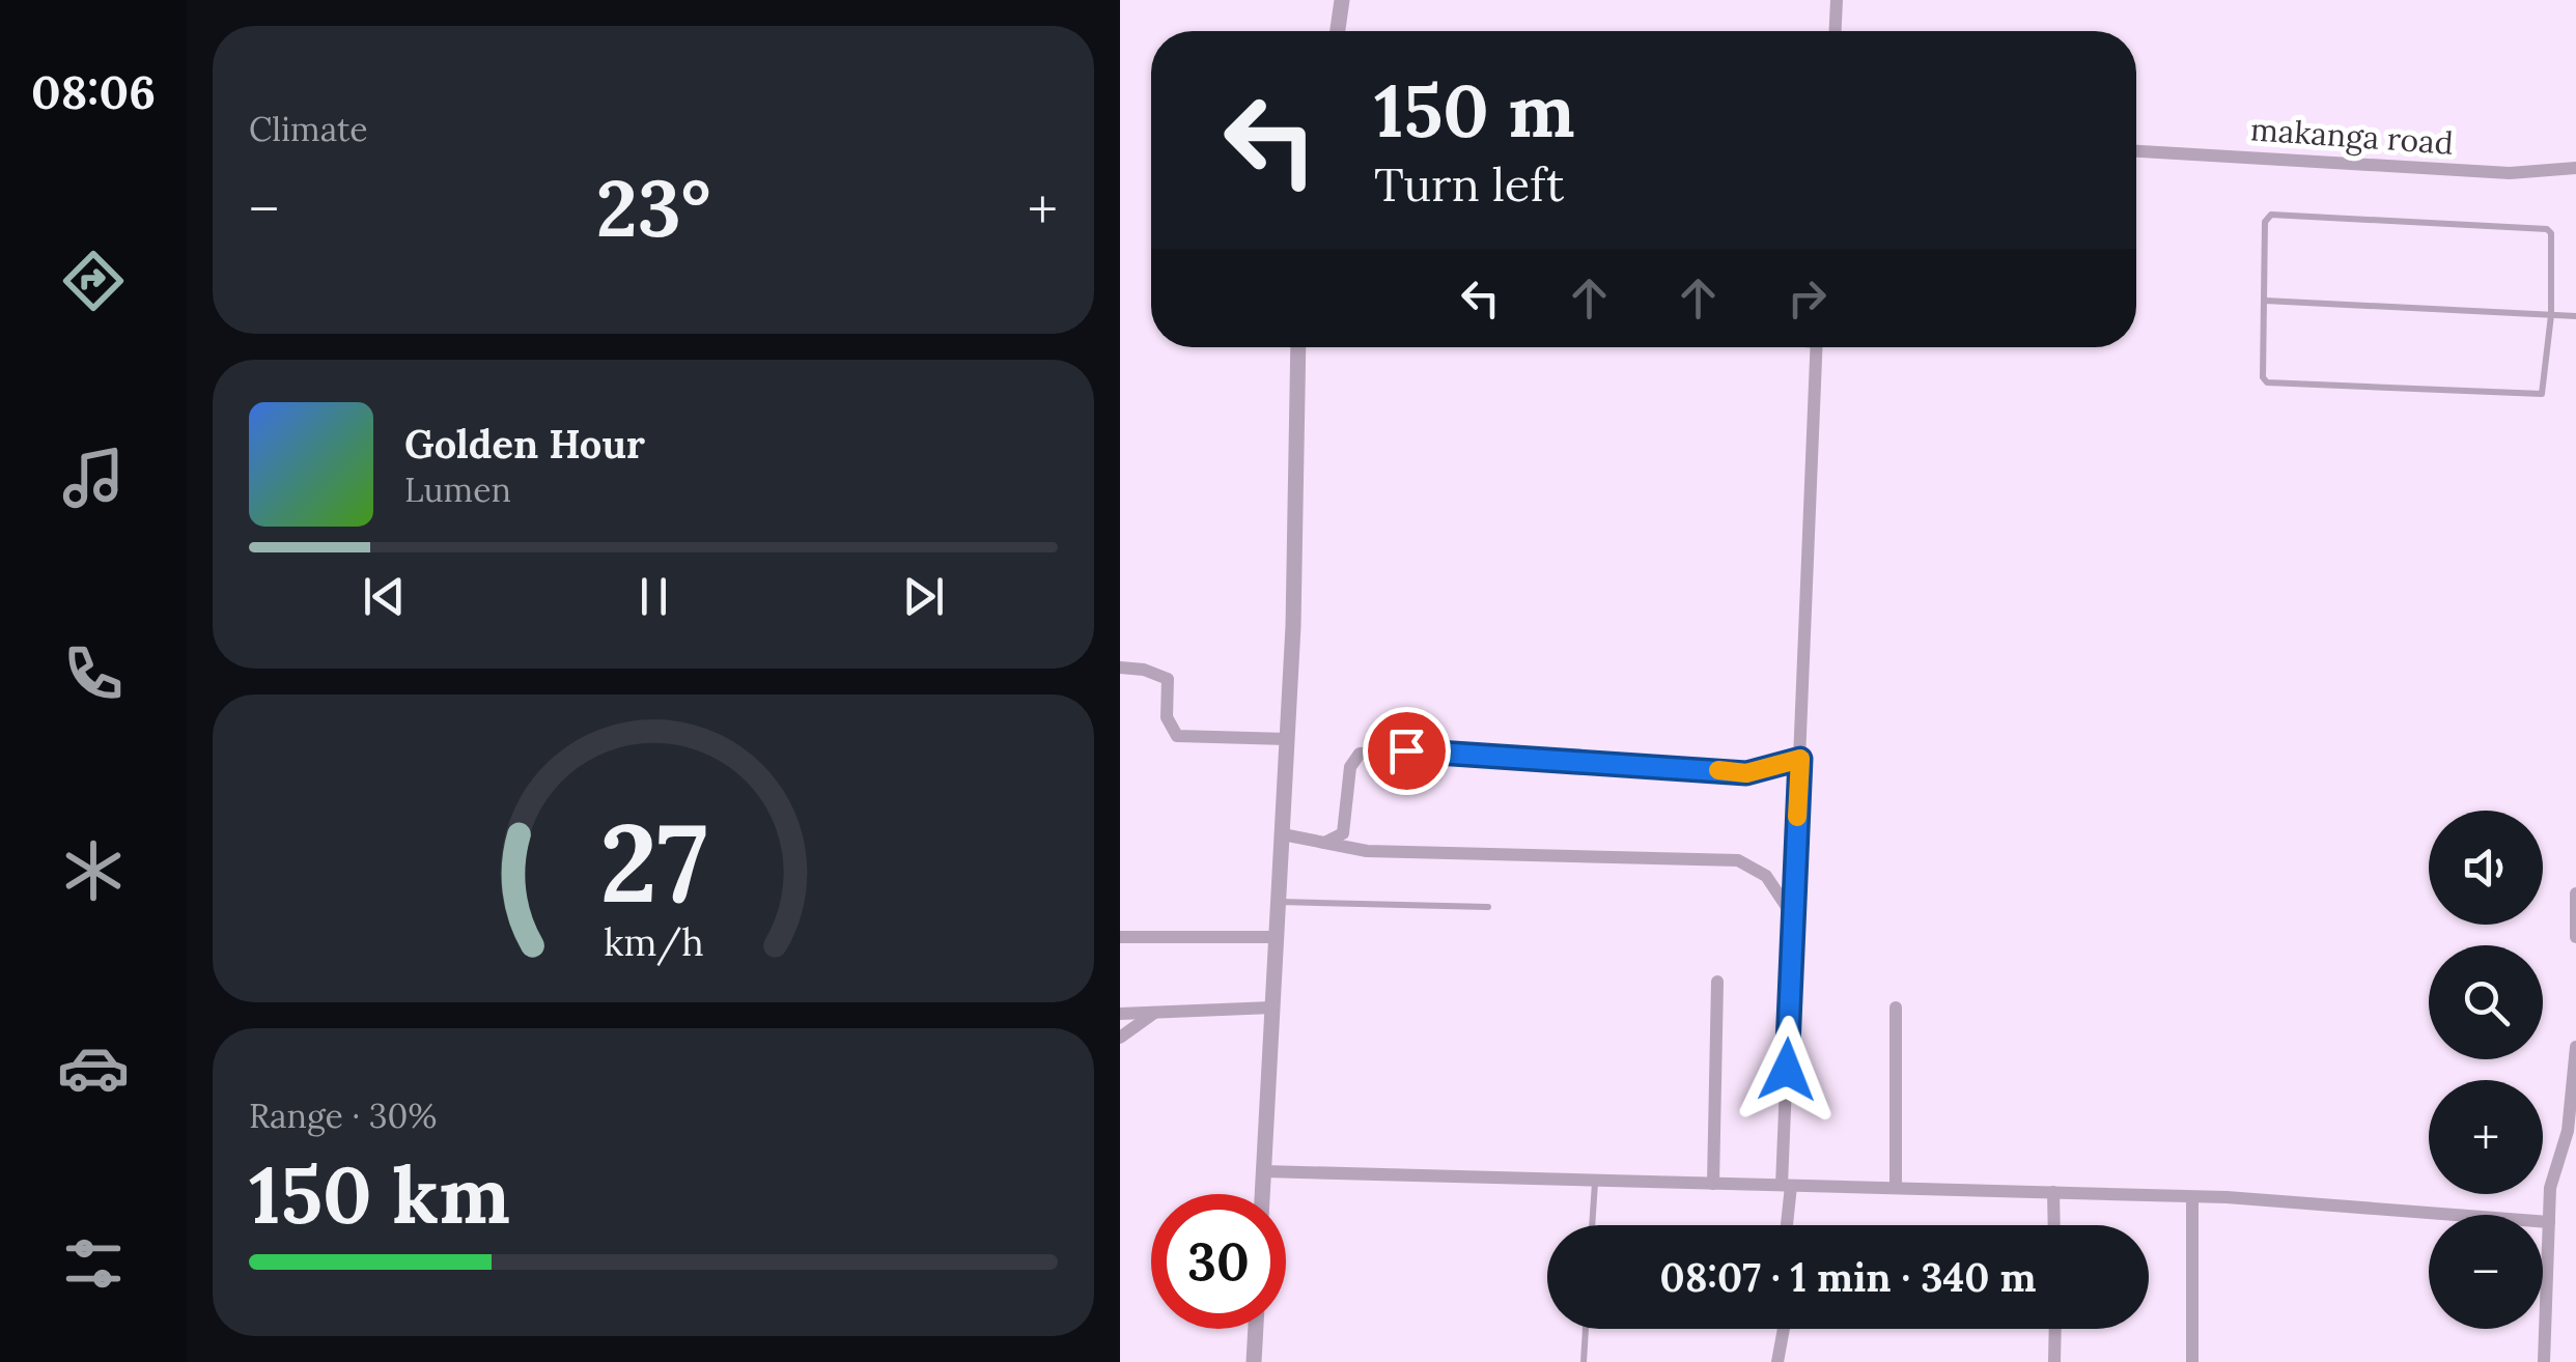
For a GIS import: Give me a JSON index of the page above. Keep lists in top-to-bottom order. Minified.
{"streets":{"street":["makanga road"]},"page":{"tabs":"08:06","tile":["Climate",["Range · 30%","150 km"]],"turn":["150 m","Turn left"],"heat":["−","23°","+"],"song":["Golden Hour","Lumen"],"map_buttons":["+","−"],"limit":"30","trip":"08:07 · 1 min · 340 m","gauge":["27","km/h"]}}
